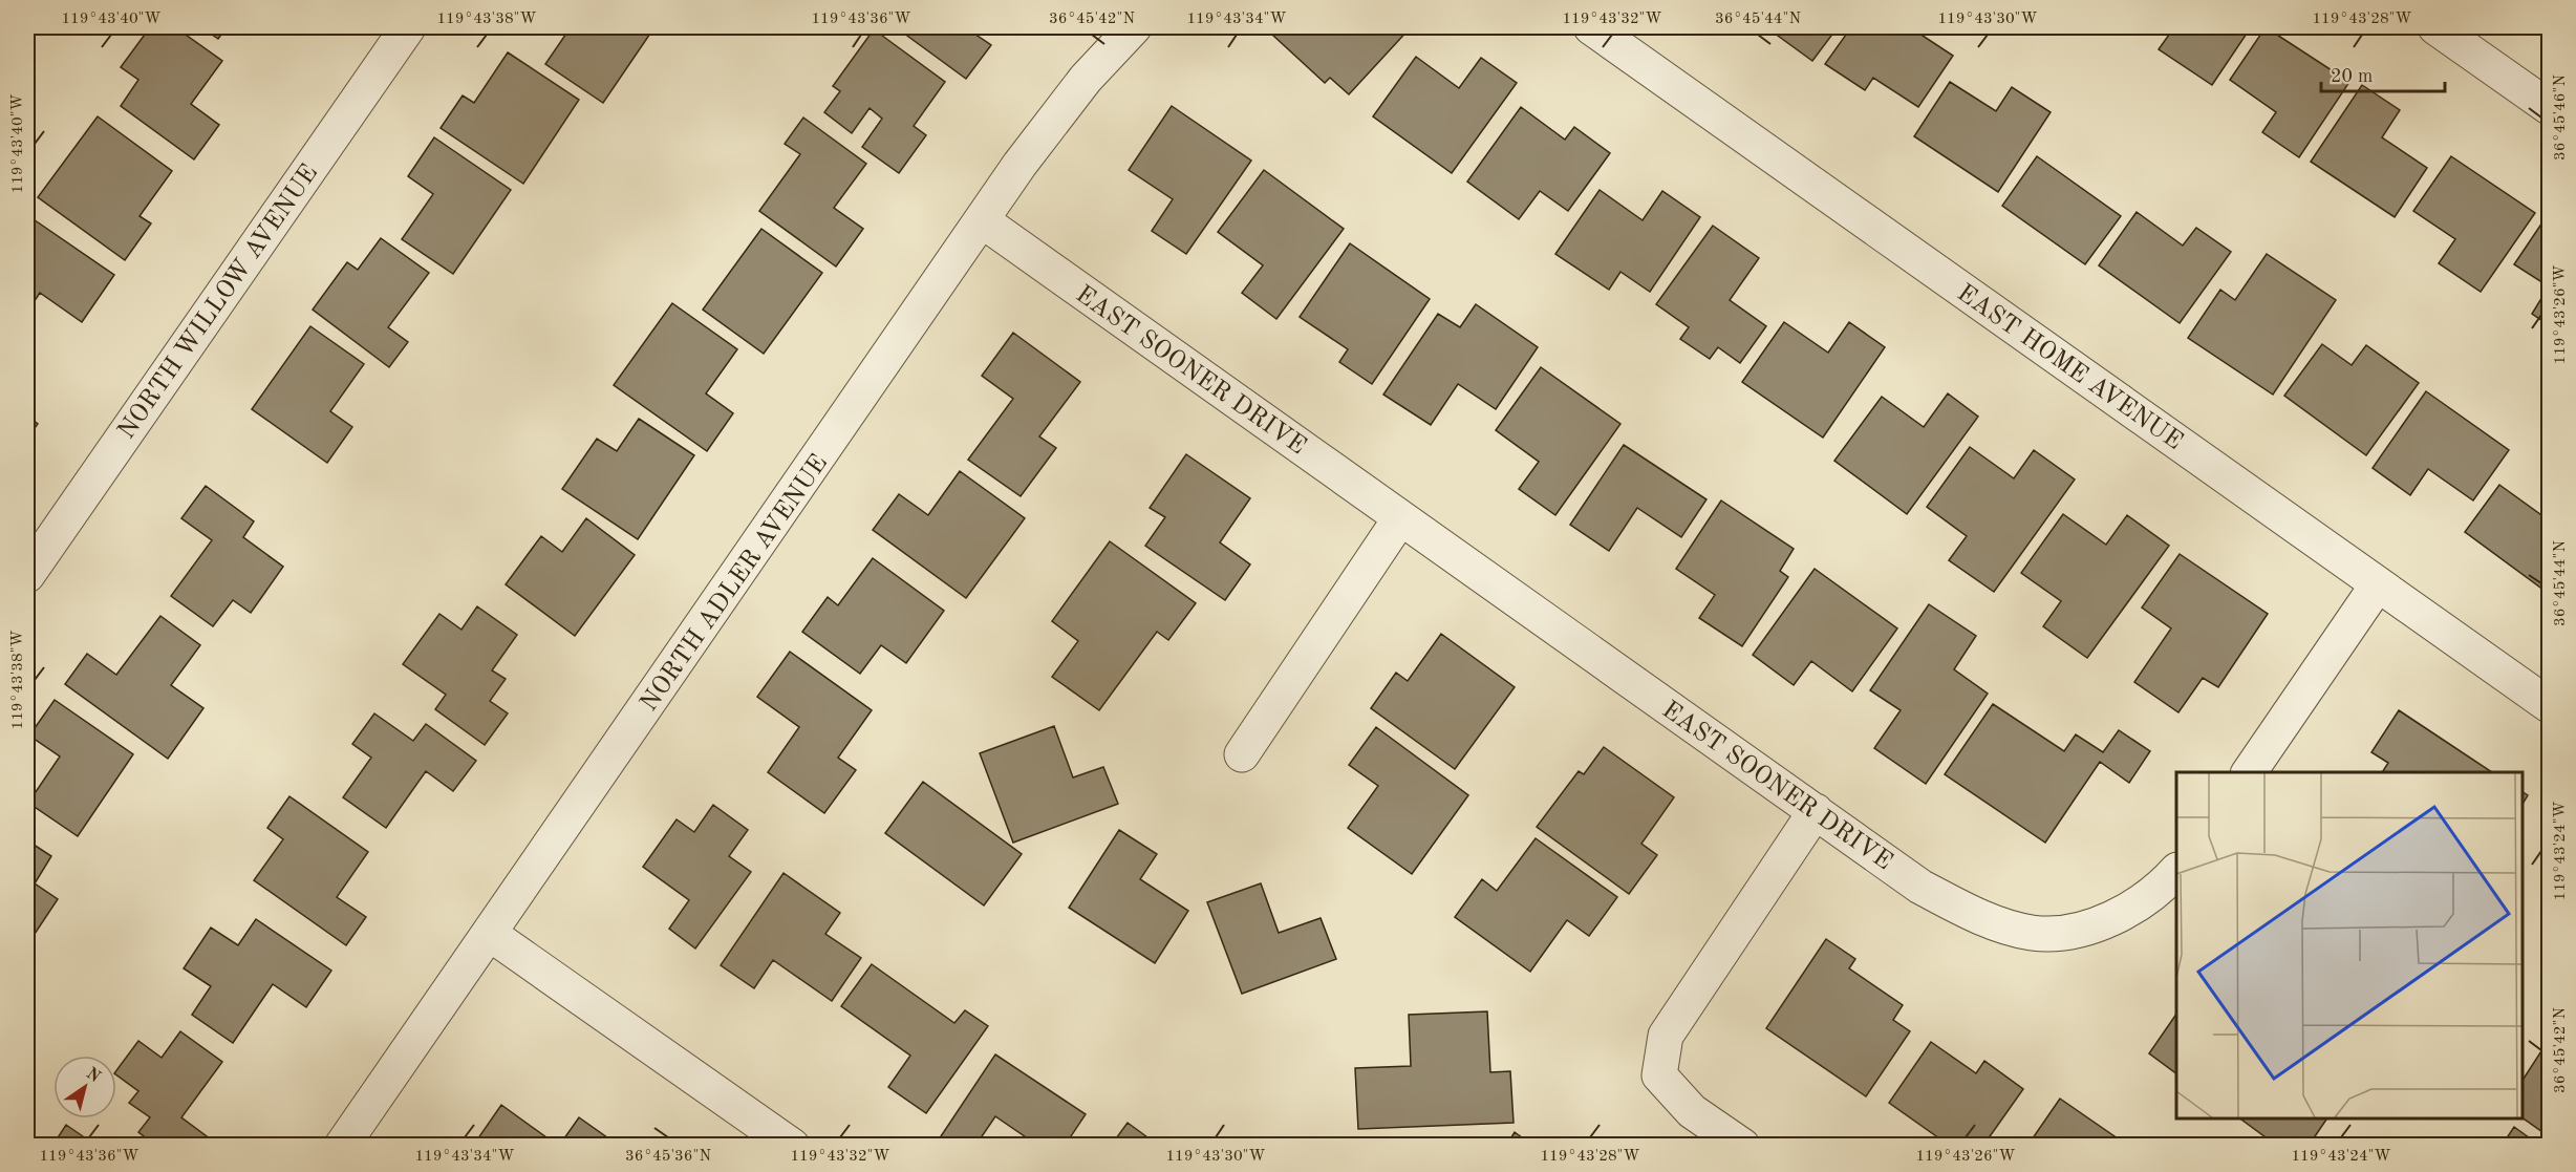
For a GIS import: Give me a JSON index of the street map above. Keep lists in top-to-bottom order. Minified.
{"streets":{"street":["NORTH WILLOW AVENUE","EAST HOME AVENUE","EAST SOONER DRIVE","NORTH ADLER AVENUE"]},"crossings":[["EAST SOONER DRIVE","NORTH ADLER AVENUE"]],"scale_bar":"20 m","north":"top right","coordinates":["119°43'40\"W","119°43'38\"W","119°43'36\"W","36°45'42\"N","119°43'34\"W","119°43'32\"W","36°45'44\"N","119°43'30\"W","119°43'28\"W","36°45'46\"N","119°43'26\"W","119°43'24\"W","36°45'36\"N"]}
